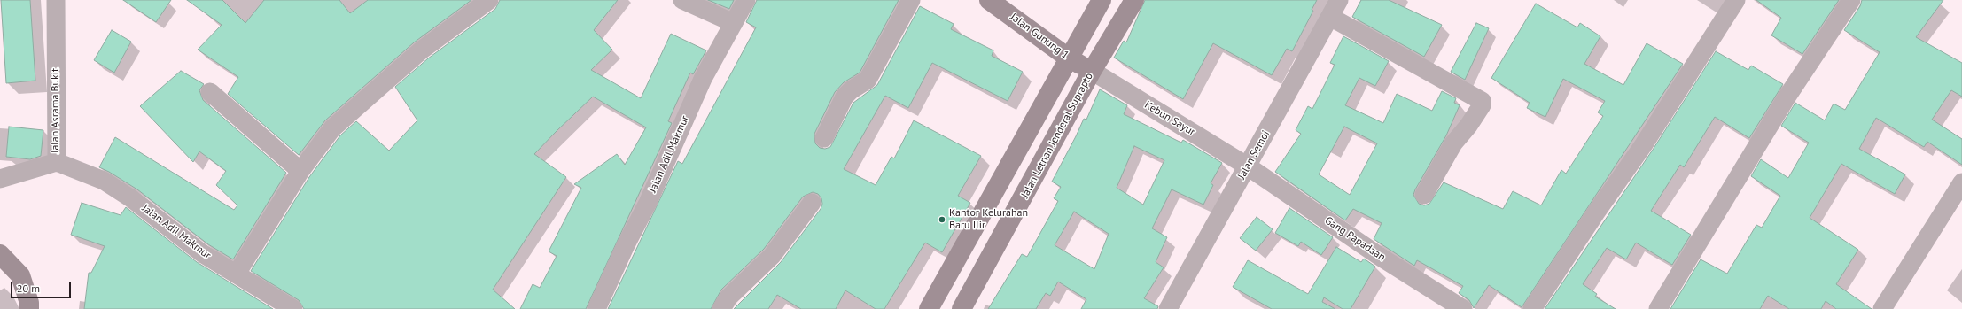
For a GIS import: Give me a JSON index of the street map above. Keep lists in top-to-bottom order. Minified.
{"streets":{"main road":["Jalan Gunung 1","Jalan Letnan Jenderal Suprapto"],"street":["Jalan Asrama Bukit","Kebun Sayur","Jalan Adil Makmur","Jalan Semoi","Gang Papadaan"]},"crossings":[["Jalan Gunung 1","Kebun Sayur"],["Jalan Gunung 1","Jalan Letnan Jenderal Suprapto"],["Jalan Asrama Bukit","Jalan Adil Makmur"],["Kebun Sayur","Jalan Letnan Jenderal Suprapto"],["Kebun Sayur","Jalan Semoi"],["Kebun Sayur","Gang Papadaan"],["Jalan Semoi","Gang Papadaan"]],"places":["Kantor Kelurahan Baru Ilir"],"scale_bar":"20 m"}
